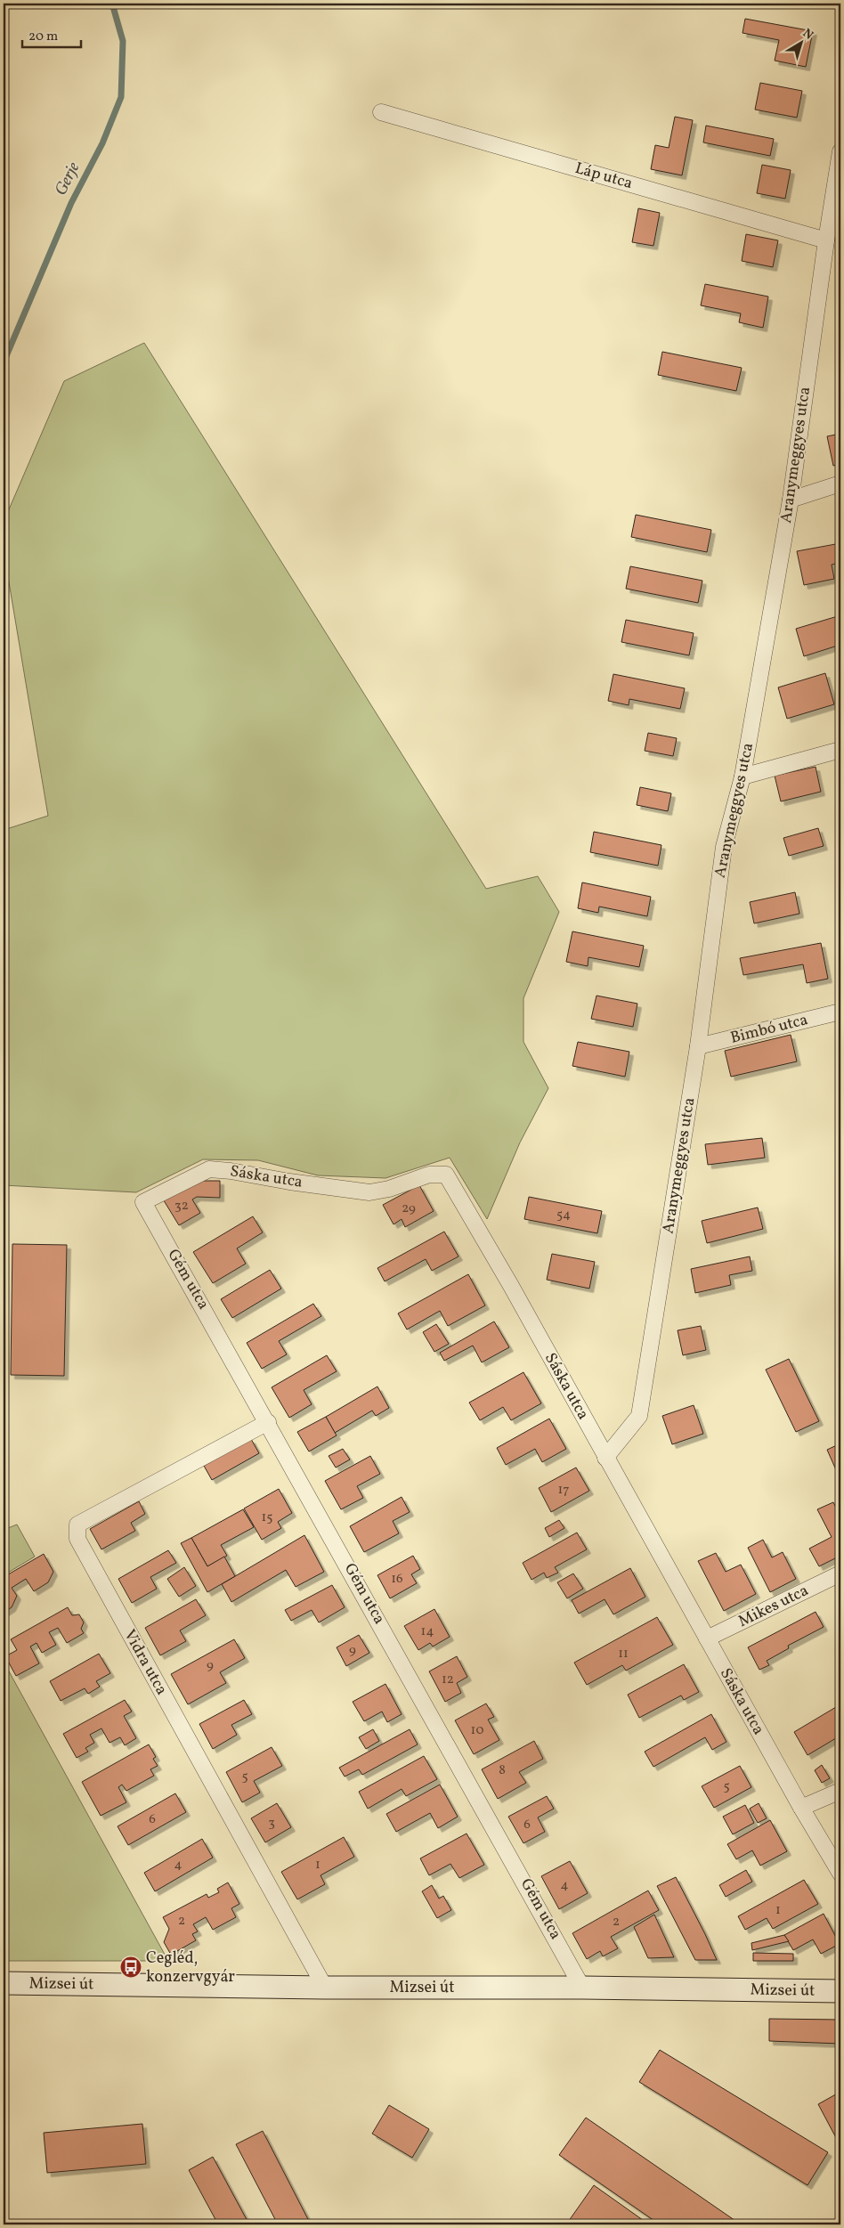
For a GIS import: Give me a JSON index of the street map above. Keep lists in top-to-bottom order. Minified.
{"streets":{"main road":["Mizsei út"],"street":["Láp utca","Aranymeggyes utca","Bimbó utca","Sáska utca","Gém utca","Mikes utca","Vidra utca"]},"crossings":[["Láp utca","Aranymeggyes utca"],["Aranymeggyes utca","Bimbó utca"],["Aranymeggyes utca","Sáska utca"],["Sáska utca","Gém utca"],["Sáska utca","Mikes utca"],["Gém utca","Vidra utca"],["Gém utca","Mizsei út"],["Vidra utca","Mizsei út"]],"water":["Gerje"],"places":{"bus stop":["Cegléd, konzervgyár"]},"house_numbers":["32","29","54","17","15","16","14","9","11","9","12","10","8","5","5","6","3","6","4","1","4","1","2","2"],"scale_bar":"20 m","north":"top right"}
